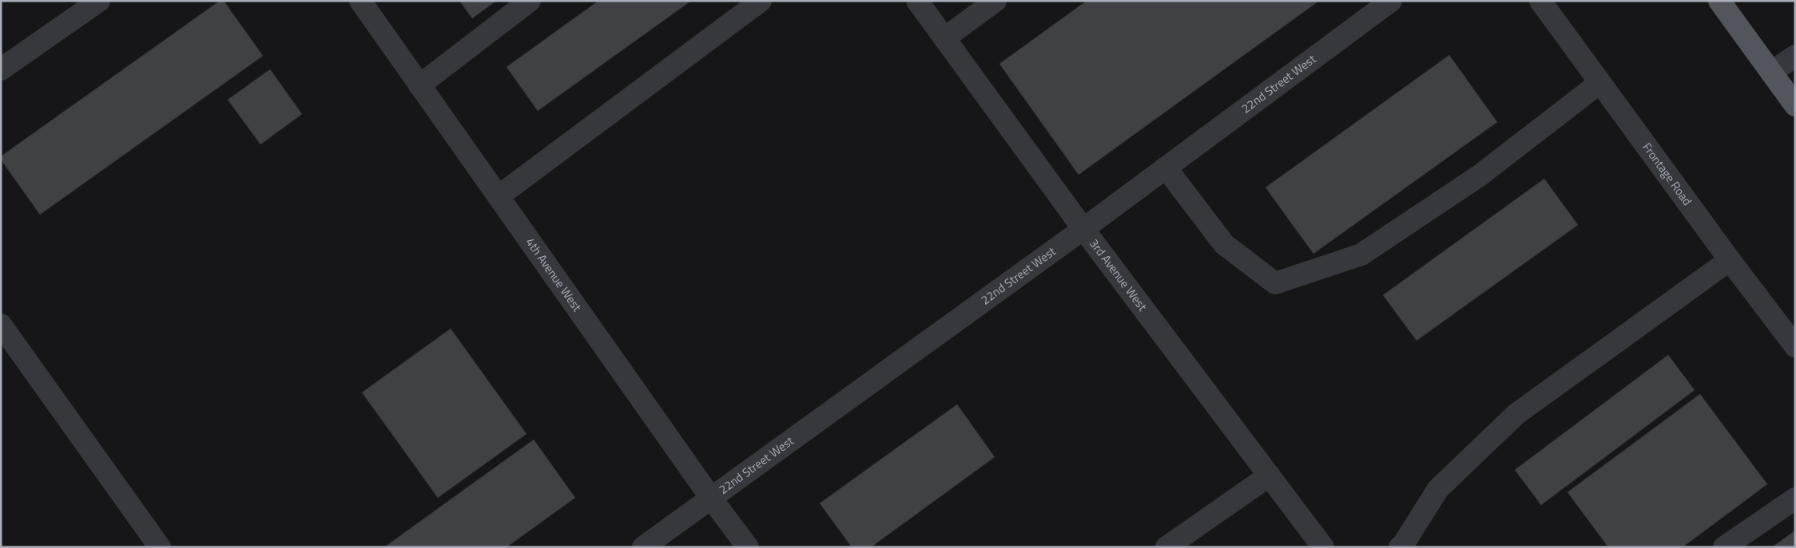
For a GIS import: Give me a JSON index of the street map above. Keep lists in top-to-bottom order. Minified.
{"streets":{"street":["22nd Street West","Frontage Road","4th Avenue West","3rd Avenue West"]},"crossings":[["22nd Street West","4th Avenue West"],["22nd Street West","3rd Avenue West"]]}
